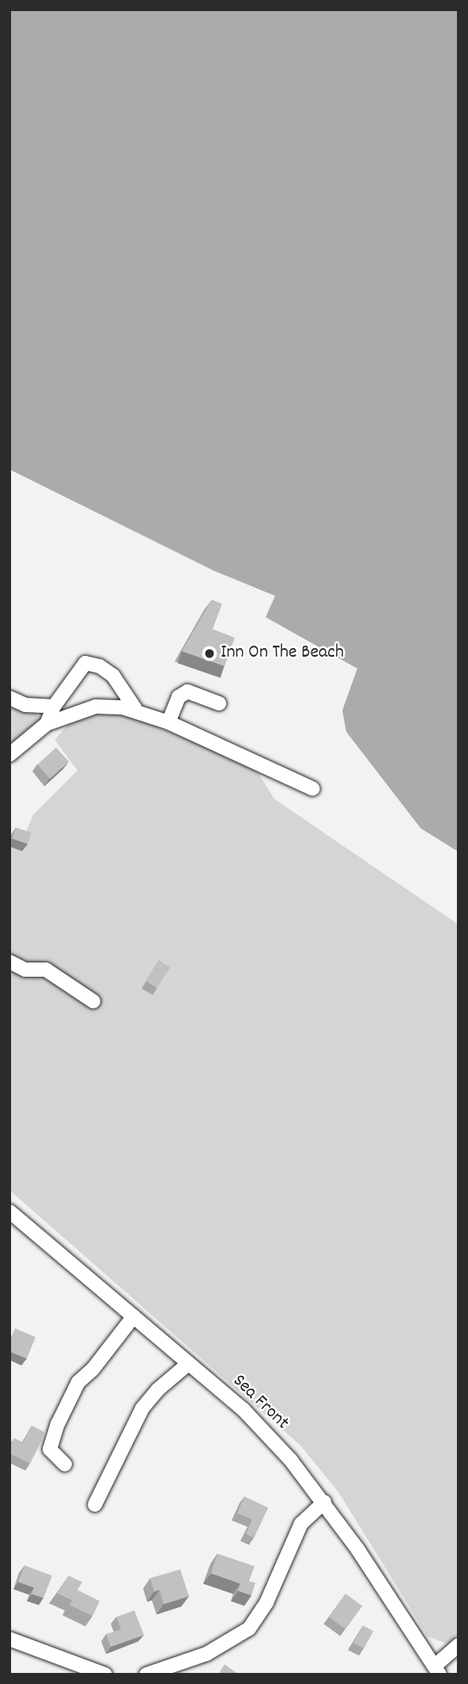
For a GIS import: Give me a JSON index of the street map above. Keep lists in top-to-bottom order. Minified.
{"streets":{"street":["Sea Front"]},"places":["Inn On The Beach"]}
